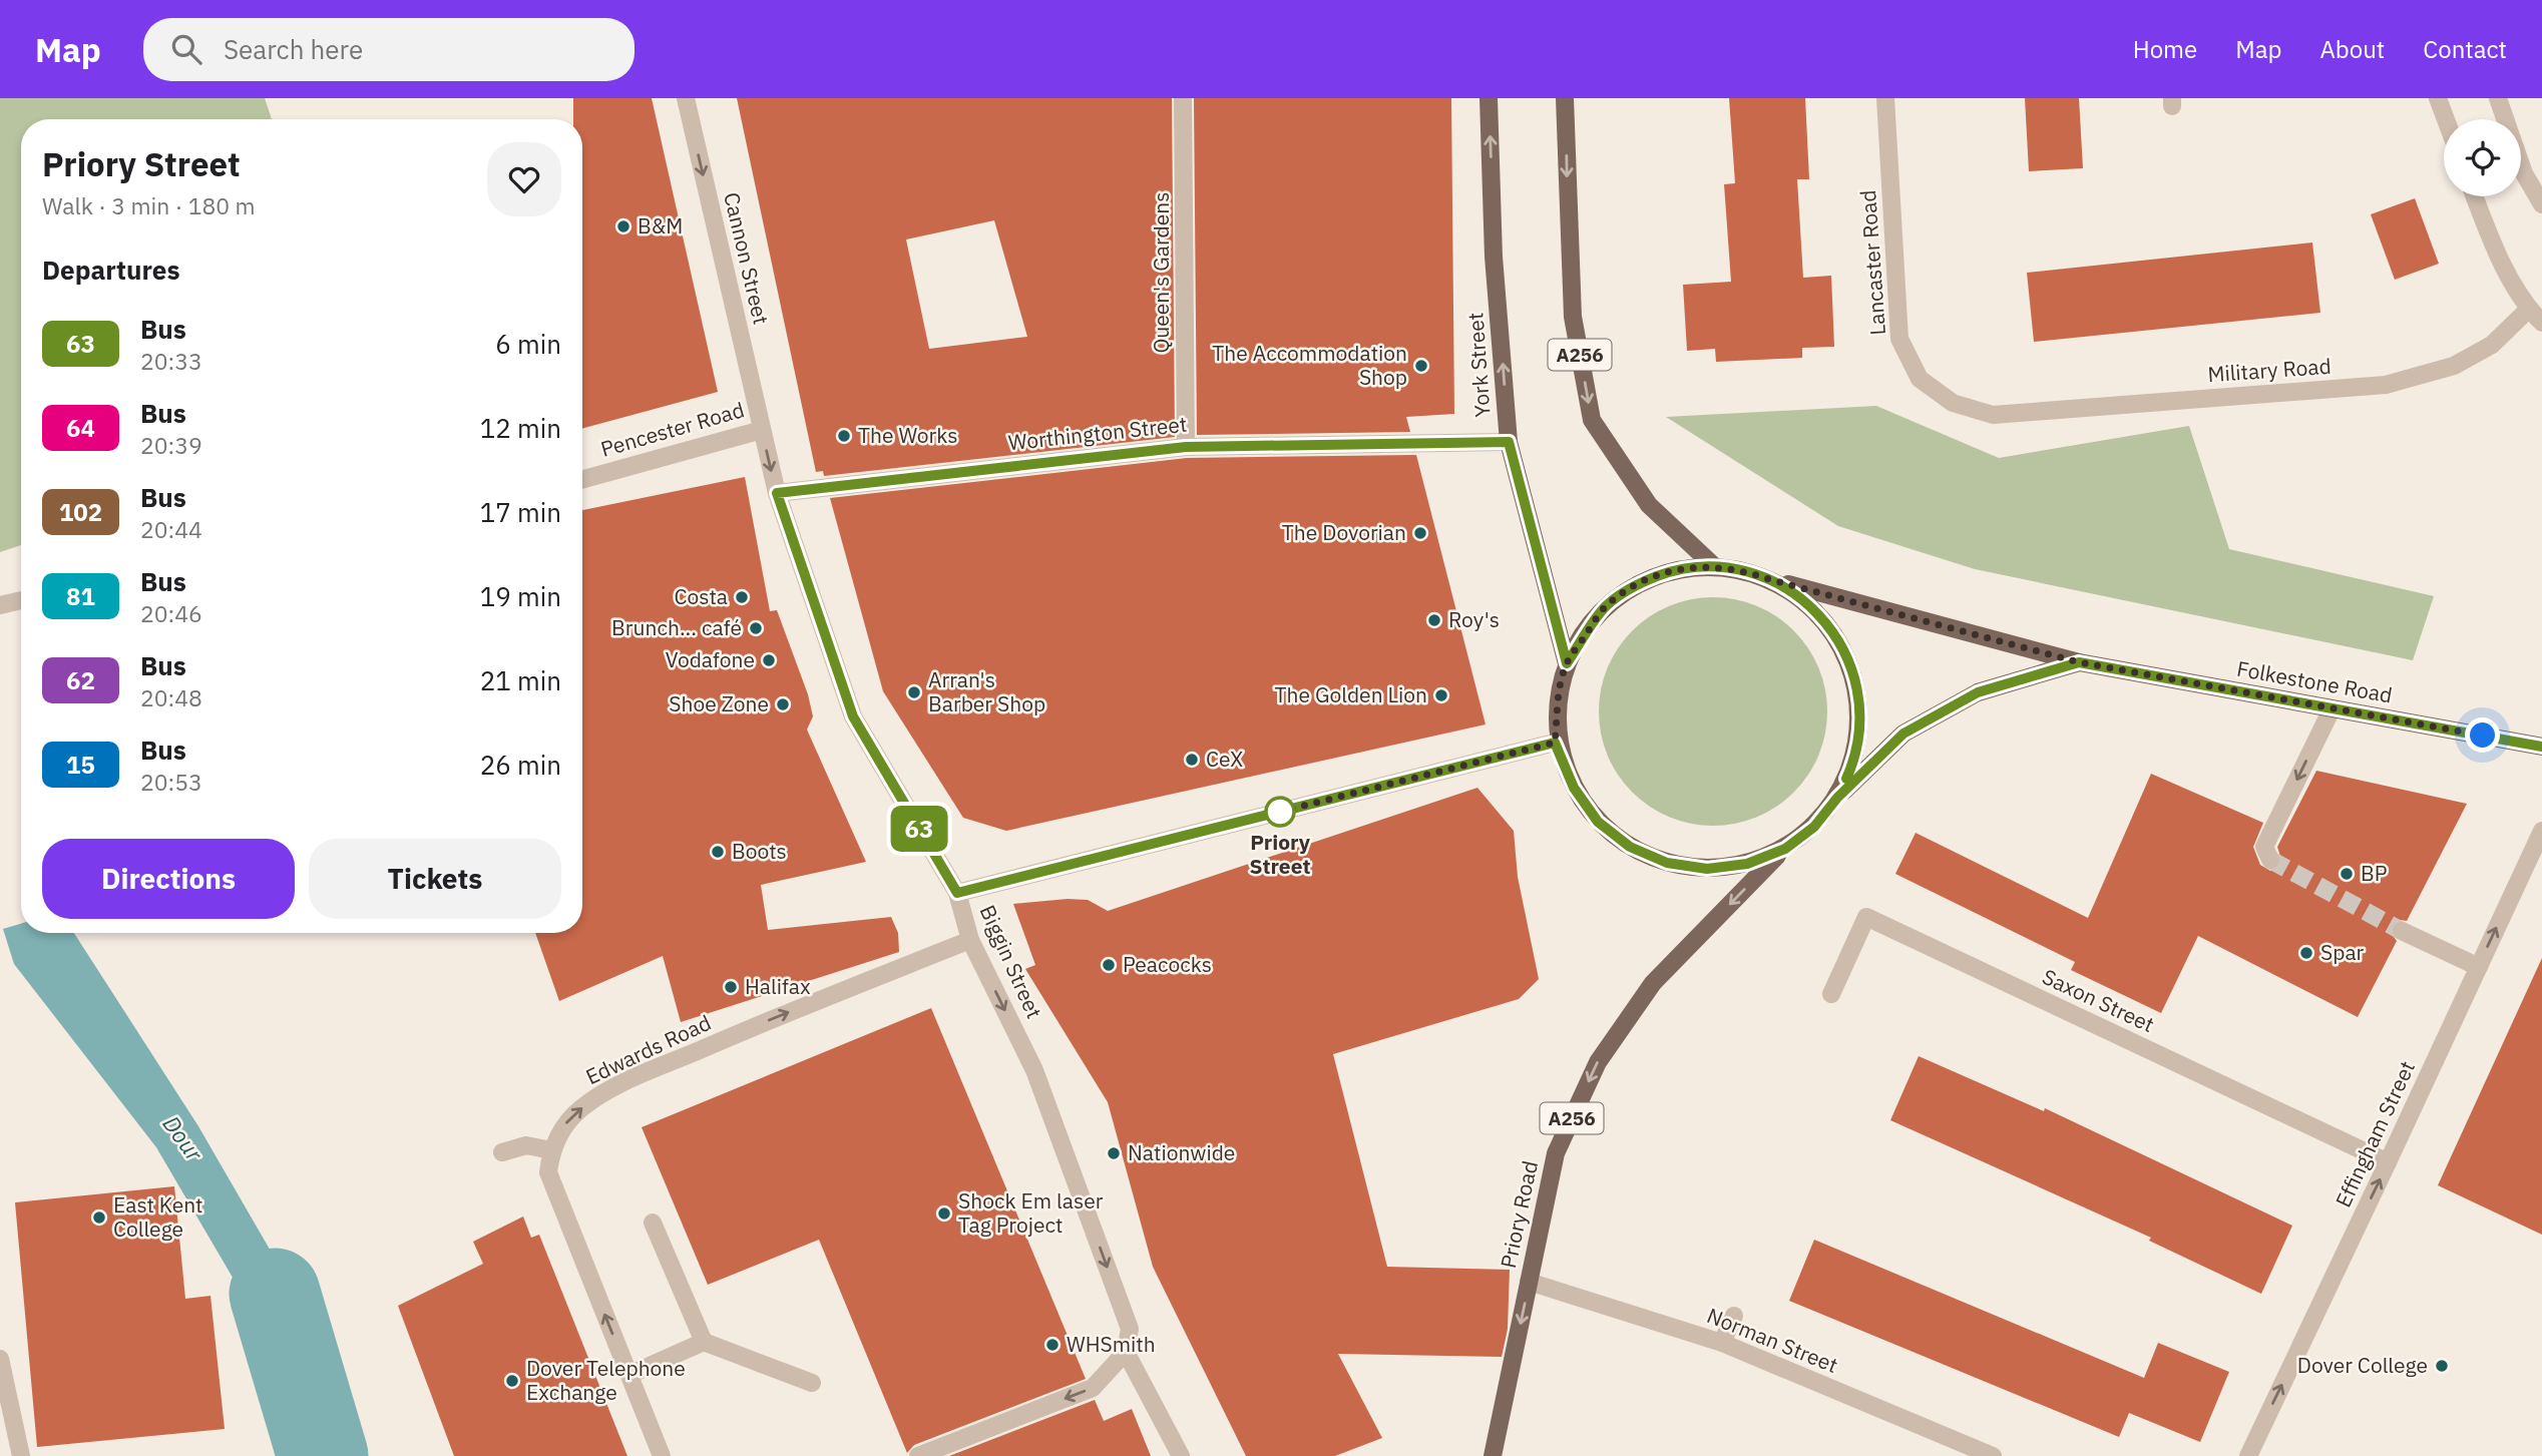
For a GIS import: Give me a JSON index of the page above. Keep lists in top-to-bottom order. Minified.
{"streets":{"main road":["A256","York Street","Folkestone Road","Priory Road"],"street":["Cannon Street","Lancaster Road","Queen's Gardens","Military Road","Pencester Road","Worthington Street","Biggin Street","Saxon Street","Edwards Road","Effingham Street","Norman Street"]},"crossings":[["Cannon Street","Pencester Road"],["Lancaster Road","Military Road"],["Queen's Gardens","Worthington Street"],["York Street","Worthington Street"],["Pencester Road","Worthington Street"],["Pencester Road","Biggin Street"],["Worthington Street","Biggin Street"],["Biggin Street","Edwards Road"],["Saxon Street","Effingham Street"],["Priory Road","Norman Street"]],"one_way":["Cannon Street","Biggin Street","Edwards Road","Effingham Street","Priory Road"],"water":["Dour"],"places":["B&M","The Accommodation Shop","The Works","The Dovorian","Costa","Roy's","Brunch... café","Vodafone","Arran's Barber Shop","The Golden Lion","Shoe Zone","CeX","Priory Street","Boots","BP","Spar","Peacocks","Halifax","Nationwide","Shock Em laser Tag Project","East Kent College","WHSmith","Dover College","Dover Telephone Exchange"],"lines":["bus line 63"],"page":{"header":"Map","search":"Search here","nav":["Home","Map","About","Contact"],"on_map":"63","heading":[["Priory Street","Walk · 3 min · 180 m"],"Departures"],"list":[{"mark":"63","name":"Bus","note":"20:33","value":"6 min"},{"mark":"64","name":"Bus","note":"20:39","value":"12 min"},{"mark":"102","name":"Bus","note":"20:44","value":"17 min"},{"mark":"81","name":"Bus","note":"20:46","value":"19 min"},{"mark":"62","name":"Bus","note":"20:48","value":"21 min"},{"mark":"15","name":"Bus","note":"20:53","value":"26 min"}],"buttons":["Directions","Tickets"]}}
